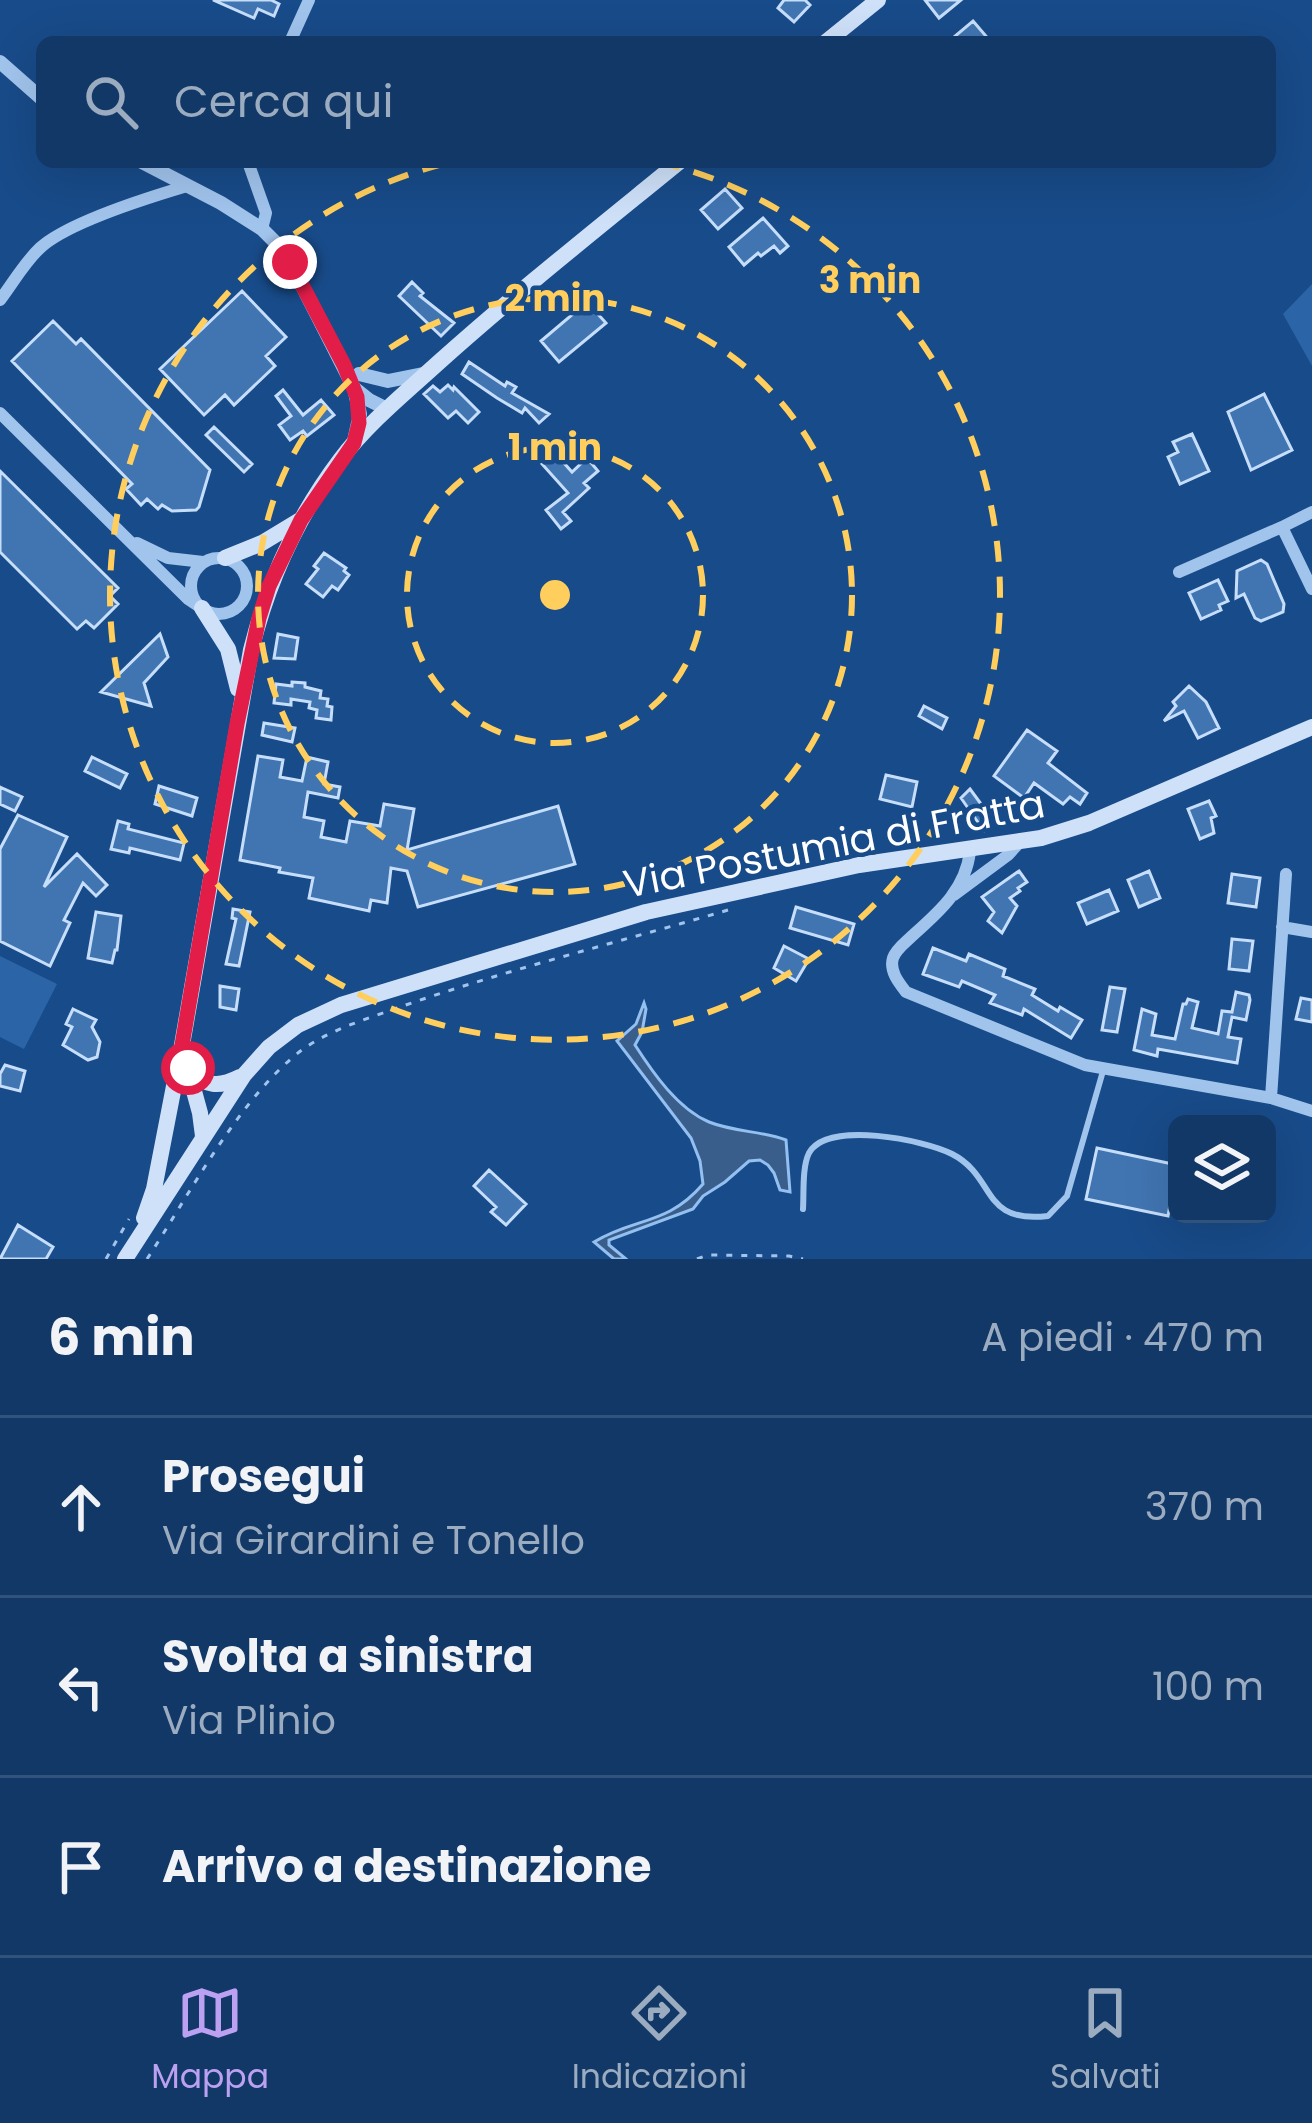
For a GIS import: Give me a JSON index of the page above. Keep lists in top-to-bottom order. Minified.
{"streets":{"main road":["Via Postumia di Fratta"]},"page":{"search":"Cerca qui","heading":["6 min","A piedi · 470 m"],"list":[["Prosegui","Via Girardini e Tonello","370 m"],["Svolta a sinistra","Via Plinio","100 m"],"Arrivo a destinazione"],"nav":["Mappa","Indicazioni","Salvati"]},"rings":["3 min","2 min","1 min"]}
